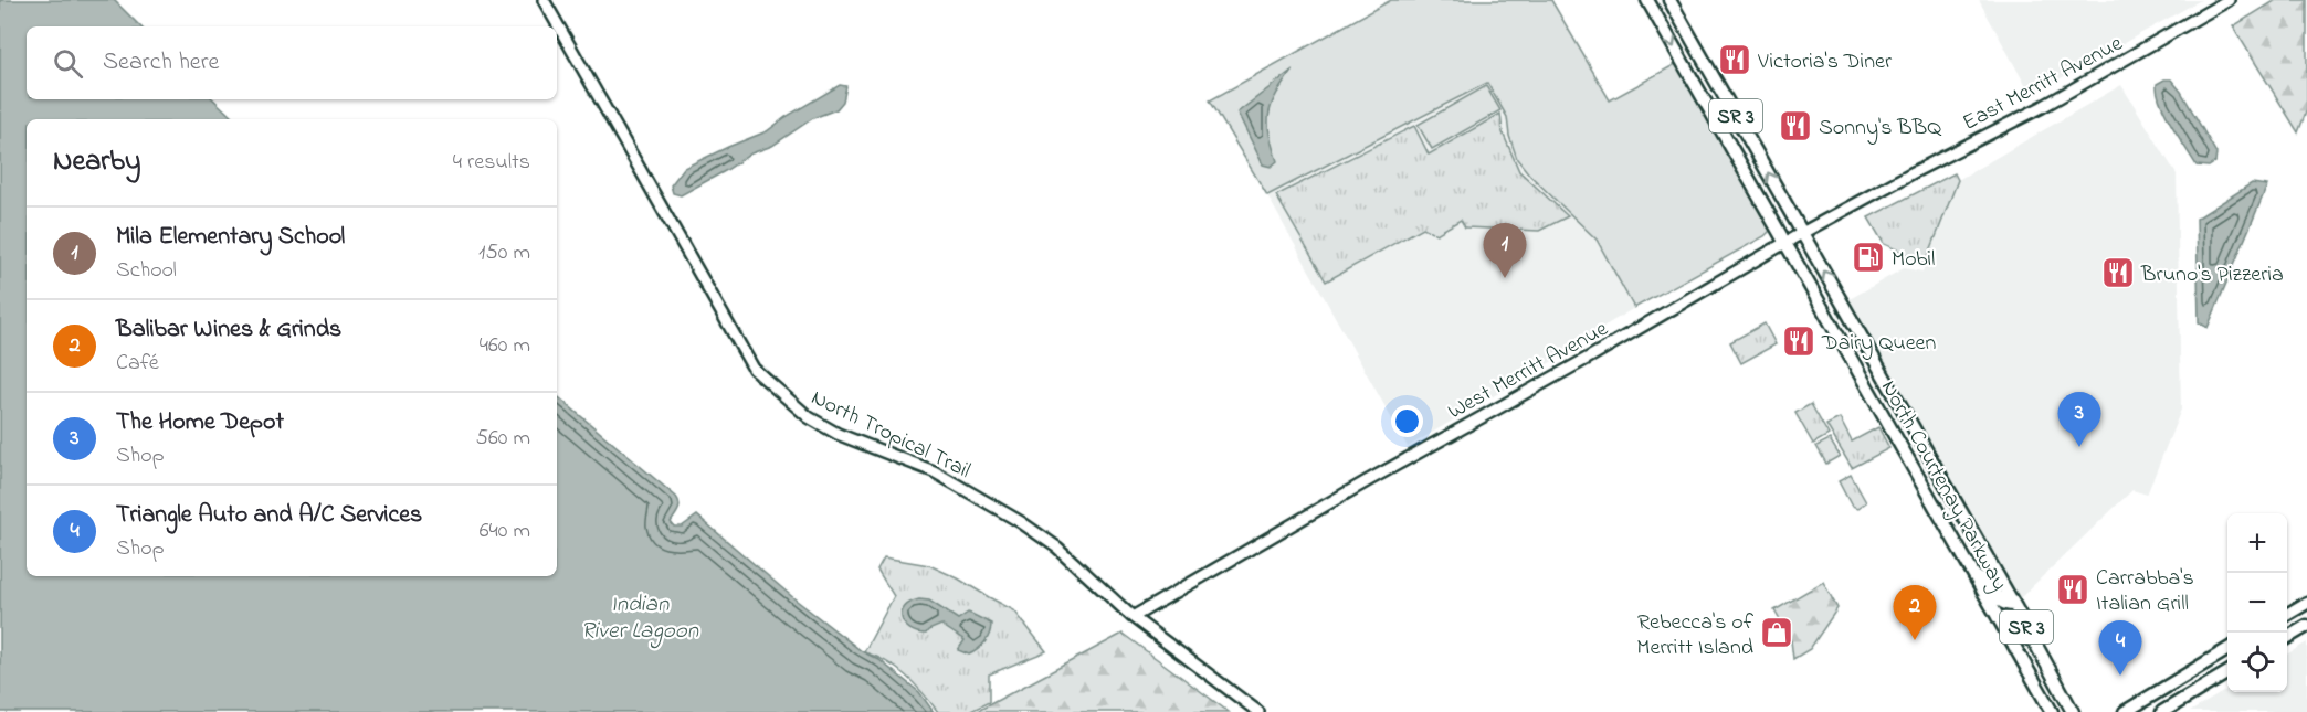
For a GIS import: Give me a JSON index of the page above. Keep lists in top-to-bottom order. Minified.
{"streets":{"main road":["SR 3","North Courtenay Parkway"],"street":["East Merritt Avenue","West Merritt Avenue","North Tropical Trail"]},"crossings":[["East Merritt Avenue","West Merritt Avenue"],["East Merritt Avenue","North Courtenay Parkway"],["West Merritt Avenue","North Tropical Trail"],["West Merritt Avenue","North Courtenay Parkway"]],"water":["Indian River Lagoon"],"places":{"restaurant":["Victoria's Diner","Sonny's BBQ","Bruno's Pizzeria","Dairy Queen","Carrabba's Italian Grill"],"fuel station":["Mobil"],"shop":["Rebecca's of Merritt Island"]},"page":{"search":"Search here","heading":["Nearby","4 results"],"list":[{"mark":"1","name":"Mila Elementary School","note":"School","value":"150 m"},{"mark":"2","name":"Balibar Wines & Grinds","note":"Café","value":"460 m"},{"mark":"3","name":"The Home Depot","note":"Shop","value":"560 m"},{"mark":"4","name":"Triangle Auto and A/C Services","note":"Shop","value":"640 m"}],"pins":["1","3","2","4"],"map_buttons":["+","−"]}}
